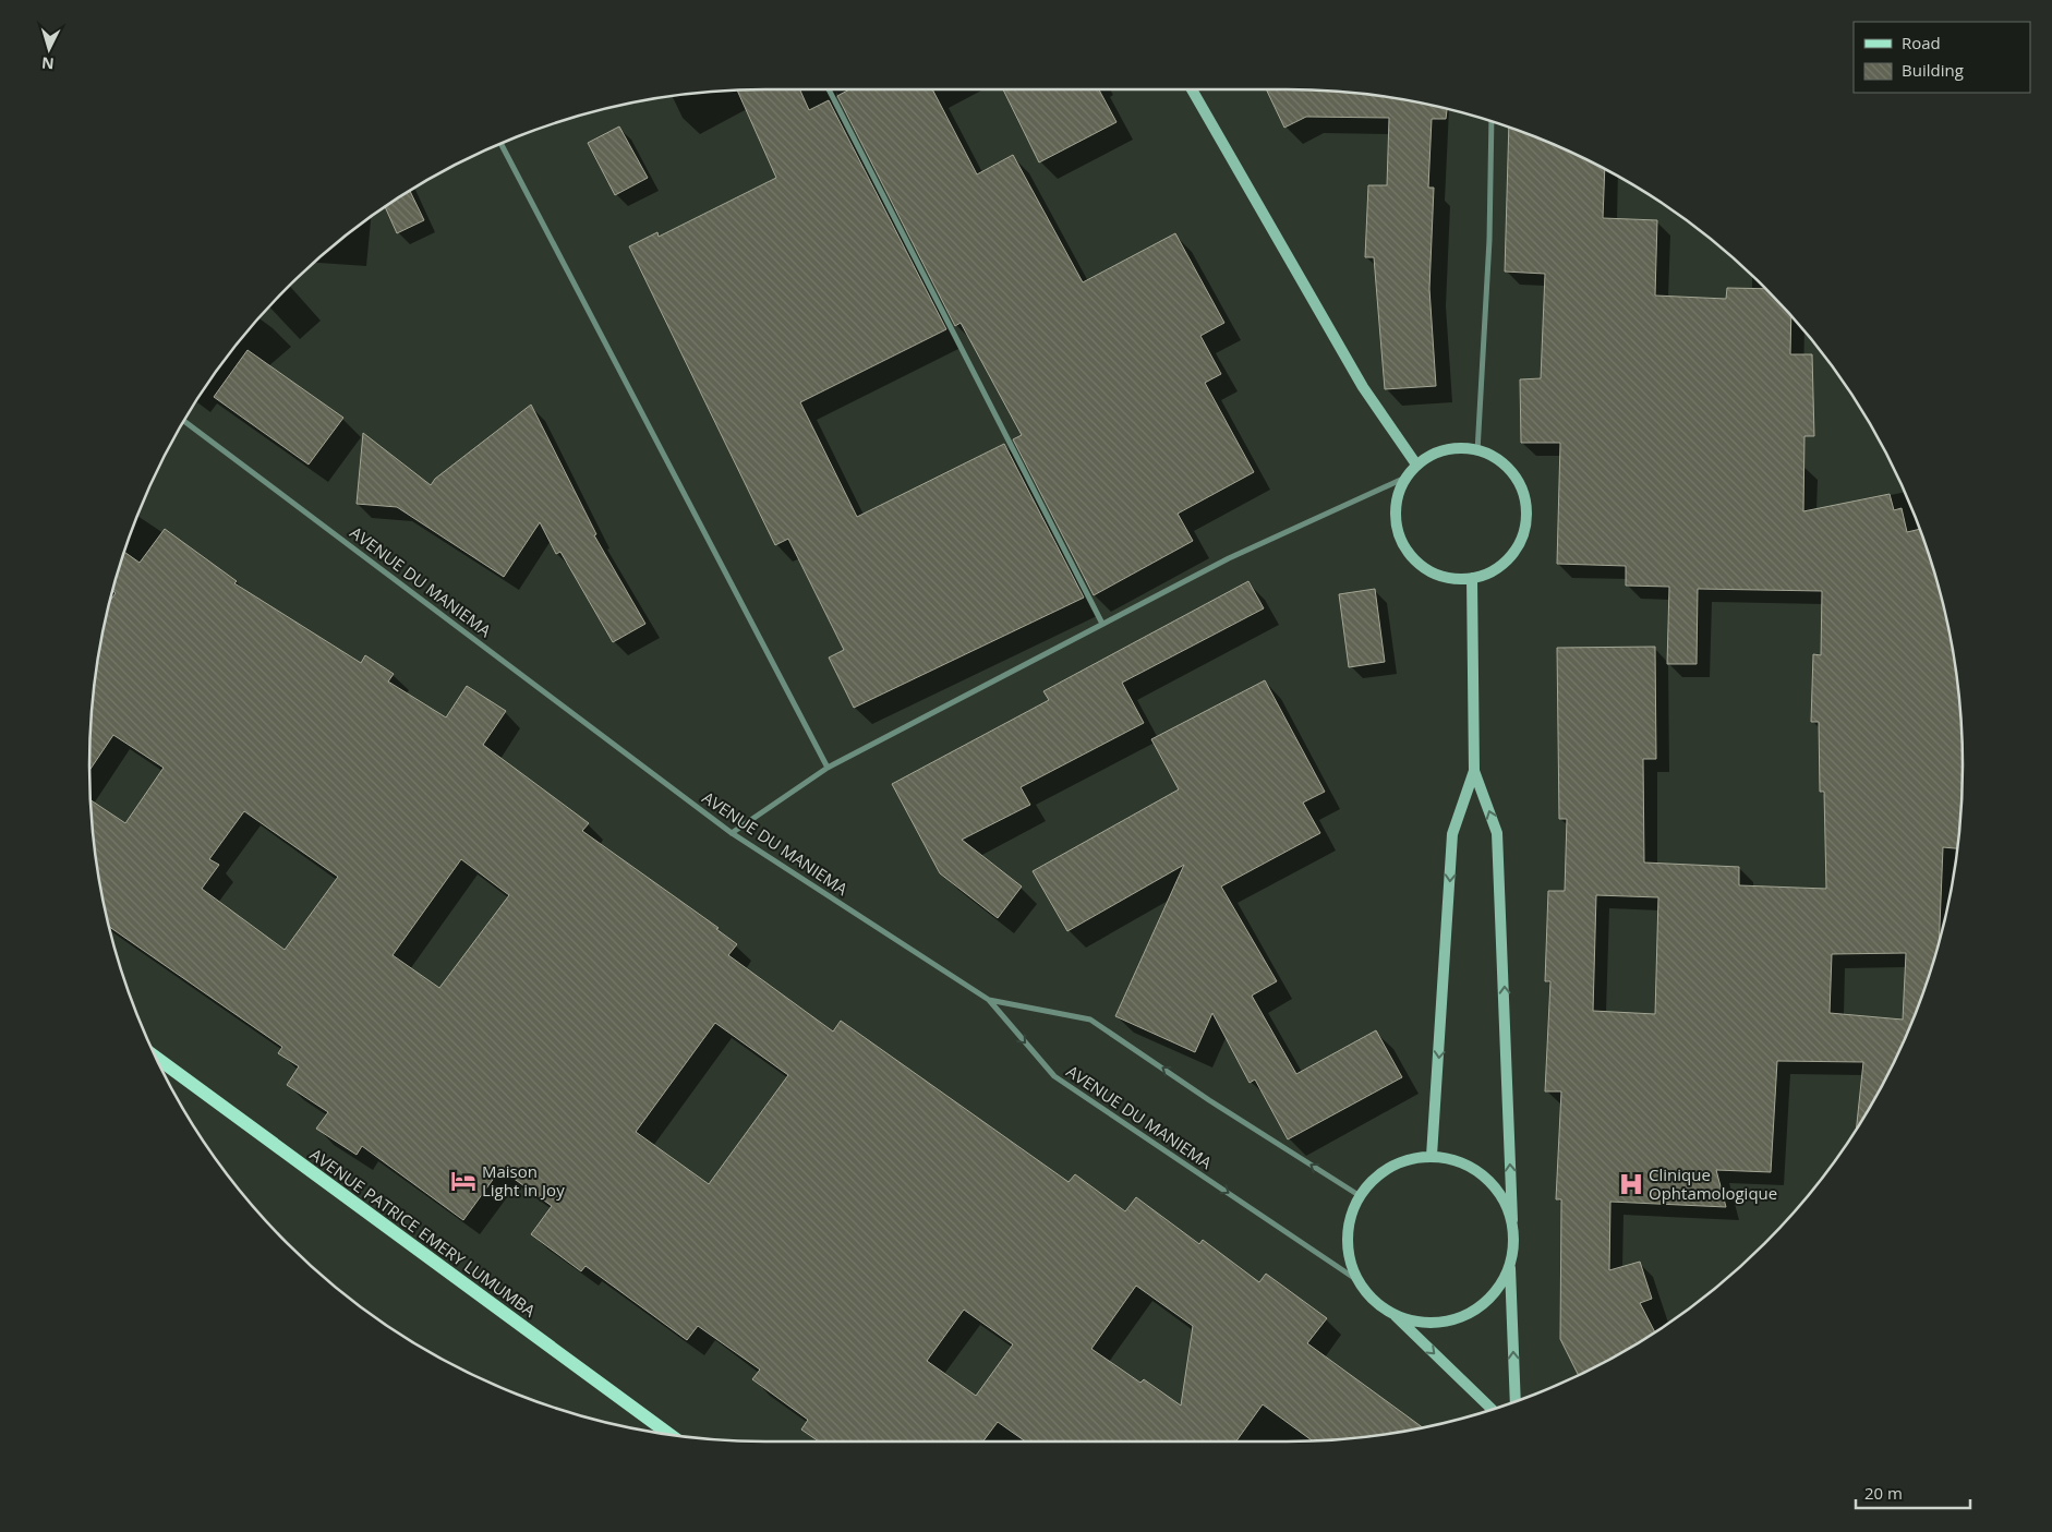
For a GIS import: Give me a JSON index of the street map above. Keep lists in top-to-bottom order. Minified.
{"streets":{"main road":["AVENUE PATRICE EMERY LUMUMBA"],"street":["AVENUE DU MANIEMA"]},"places":{"hotel":["Maison Light in Joy"],"hospital":["Clinique Ophtamologique"]},"legend":["Road","Building"],"scale_bar":"20 m","north":"bottom"}
